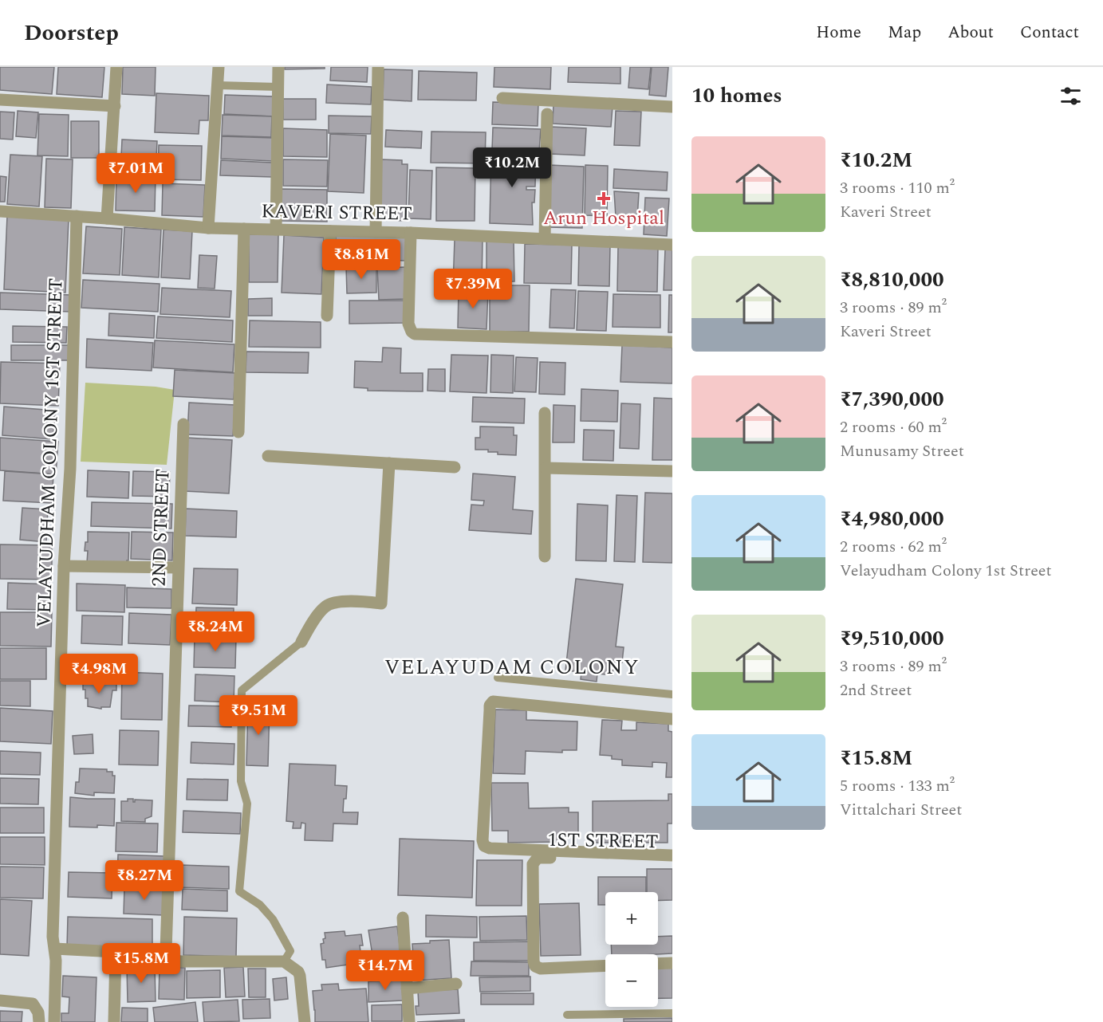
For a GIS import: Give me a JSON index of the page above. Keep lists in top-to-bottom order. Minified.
{"streets":{"street":["KAVERI STREET","VELAYUDHAM COLONY 1ST STREET","2ND STREET","1ST STREET"]},"crossings":[["KAVERI STREET","VELAYUDHAM COLONY 1ST STREET"]],"districts":["VELAYUDAM COLONY"],"places":{"health":["Arun Hospital"]},"page":{"header":"Doorstep","nav":["Home","Map","About","Contact"],"heading":"10 homes","list":[{"name":"₹10.2M","note":"3 rooms · 110 m² · Kaveri Street"},{"name":"₹8,810,000","note":"3 rooms · 89 m² · Kaveri Street"},{"name":"₹7,390,000","note":"2 rooms · 60 m² · Munusamy Street"},{"name":"₹4,980,000","note":"2 rooms · 62 m² · Velayudham Colony 1st Street"},{"name":"₹9,510,000","note":"3 rooms · 89 m² · 2nd Street"},{"name":"₹15.8M","note":"5 rooms · 133 m² · Vittalchari Street"}],"price":["₹10.2M","₹7.01M","₹8.81M","₹7.39M","₹8.24M","₹4.98M","₹9.51M","₹8.27M","₹15.8M","₹14.7M"],"map_buttons":["+","−"]}}
